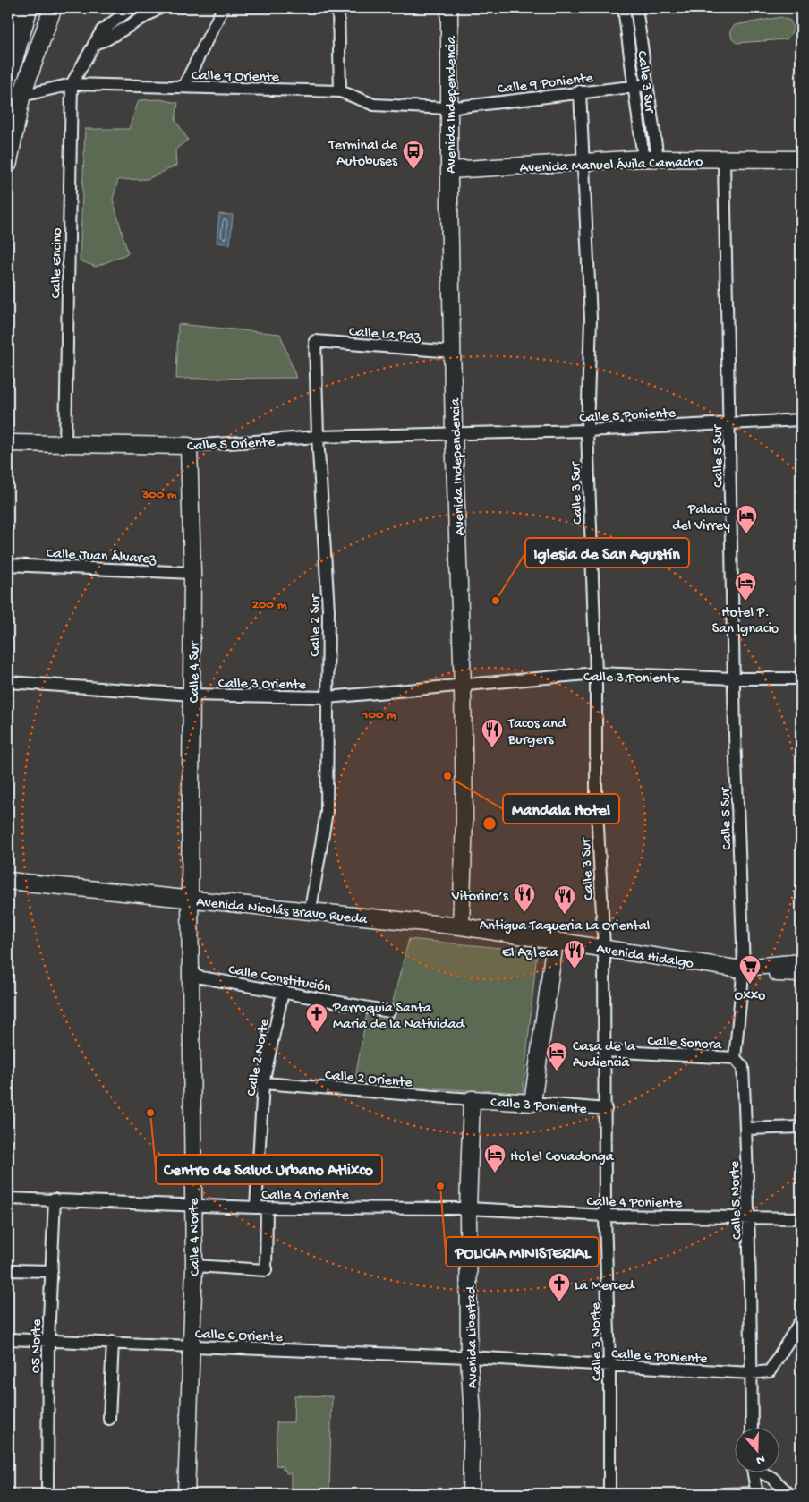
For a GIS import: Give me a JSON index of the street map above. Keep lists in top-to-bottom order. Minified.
{"streets":{"main road":["Avenida Independencia","Avenida Manuel Ávila Camacho","Calle 5 Oriente","Calle 4 Sur","Calle 3 Poniente","Avenida Nicolás Bravo Rueda","Avenida Hidalgo","Calle 4 Norte","Avenida Libertad"],"street":["Calle 9 Oriente","Calle 9 Poniente","Calle 3 Sur","Calle Encino","Calle La Paz","Calle 5 Poniente","Calle 5 Sur","Calle Juan Álvarez","Calle 2 Sur","Calle 3 Oriente","Calle Constitución","Calle Sonora","Calle 2 Norte","Calle 2 Oriente","Calle 4 Oriente","Calle 4 Poniente","Calle 5 Norte","Calle 6 Oriente","Calle 3 Norte","05 Norte","Calle 6 Poniente"]},"crossings":[["Calle 9 Oriente","Calle 9 Poniente"],["Calle 9 Oriente","Avenida Independencia"],["Calle 9 Oriente","Calle Encino"],["Calle 9 Poniente","Calle 3 Sur"],["Calle 9 Poniente","Avenida Independencia"],["Calle 3 Sur","Avenida Manuel Ávila Camacho"],["Calle 3 Sur","Calle 5 Poniente"],["Calle 3 Sur","Calle 3 Poniente"],["Calle 3 Sur","Avenida Hidalgo"],["Calle 3 Sur","Calle 3 Norte"],["Avenida Independencia","Avenida Manuel Ávila Camacho"],["Avenida Independencia","Calle La Paz"],["Avenida Independencia","Calle 5 Poniente"],["Avenida Independencia","Calle 5 Oriente"],["Avenida Independencia","Calle 3 Poniente"],["Avenida Independencia","Calle 3 Oriente"],["Avenida Independencia","Avenida Nicolás Bravo Rueda"],["Avenida Manuel Ávila Camacho","Calle 5 Sur"],["Calle Encino","Calle 5 Oriente"],["Calle La Paz","Calle 2 Sur"],["Calle 5 Poniente","Calle 5 Oriente"],["Calle 5 Poniente","Calle 5 Sur"],["Calle 5 Oriente","Calle 2 Sur"],["Calle 5 Oriente","Calle 4 Sur"],["Calle 5 Sur","Calle 3 Poniente"],["Calle 5 Sur","Avenida Hidalgo"],["Calle 5 Sur","Calle 5 Norte"],["Calle Juan Álvarez","Calle 4 Sur"],["Calle 2 Sur","Calle 3 Oriente"],["Calle 2 Sur","Avenida Nicolás Bravo Rueda"],["Calle 4 Sur","Calle 3 Oriente"],["Calle 4 Sur","Avenida Nicolás Bravo Rueda"],["Calle 4 Sur","Calle 4 Norte"],["Calle 3 Poniente","Calle 3 Oriente"],["Calle 3 Poniente","Calle 2 Oriente"],["Calle 3 Poniente","Avenida Libertad"],["Calle 3 Poniente","Calle 3 Norte"],["Avenida Nicolás Bravo Rueda","Avenida Hidalgo"],["Avenida Nicolás Bravo Rueda","Calle 4 Norte"],["Avenida Hidalgo","Calle 5 Norte"],["Avenida Hidalgo","Calle 3 Norte"],["Calle Constitución","Calle 2 Norte"],["Calle Constitución","Calle 4 Norte"],["Calle Sonora","Calle 5 Norte"],["Calle Sonora","Calle 3 Norte"],["Calle 2 Norte","Calle 2 Oriente"],["Calle 2 Norte","Calle 4 Oriente"],["Calle 2 Norte","Calle 4 Norte"],["Calle 2 Oriente","Avenida Libertad"],["Calle 4 Oriente","Calle 4 Poniente"],["Calle 4 Oriente","Calle 4 Norte"],["Calle 4 Oriente","Avenida Libertad"],["Calle 4 Oriente","05 Norte"],["Calle 4 Poniente","Calle 5 Norte"],["Calle 4 Poniente","Avenida Libertad"],["Calle 4 Poniente","Calle 3 Norte"],["Calle 5 Norte","Calle 6 Poniente"],["Calle 4 Norte","Calle 6 Oriente"],["Calle 6 Oriente","Avenida Libertad"],["Calle 6 Oriente","05 Norte"],["Calle 6 Oriente","Calle 6 Poniente"],["Avenida Libertad","Calle 6 Poniente"],["Calle 3 Norte","Calle 6 Poniente"]],"places":{"bus stop":["Terminal de Autobuses"],"hotel":["Palacio del Virrey","Hotel P. San Ignacio","Casa de la Audiencia","Hotel Covadonga"],"other":["Iglesia de San Agustín","Mandala Hotel","Centro de Salud Urbano Atlixco","POLICIA MINISTERIAL"],"restaurant":["Tacos and Burgers","Vitorino’s","Antigua Taqueria La Oriental","El Azteca"],"supermarket":["Oxxo"],"church":["Parroquia Santa Maria de la Natividad","La Merced"]},"north":"bottom","rings":["300 m","200 m","100 m"]}
